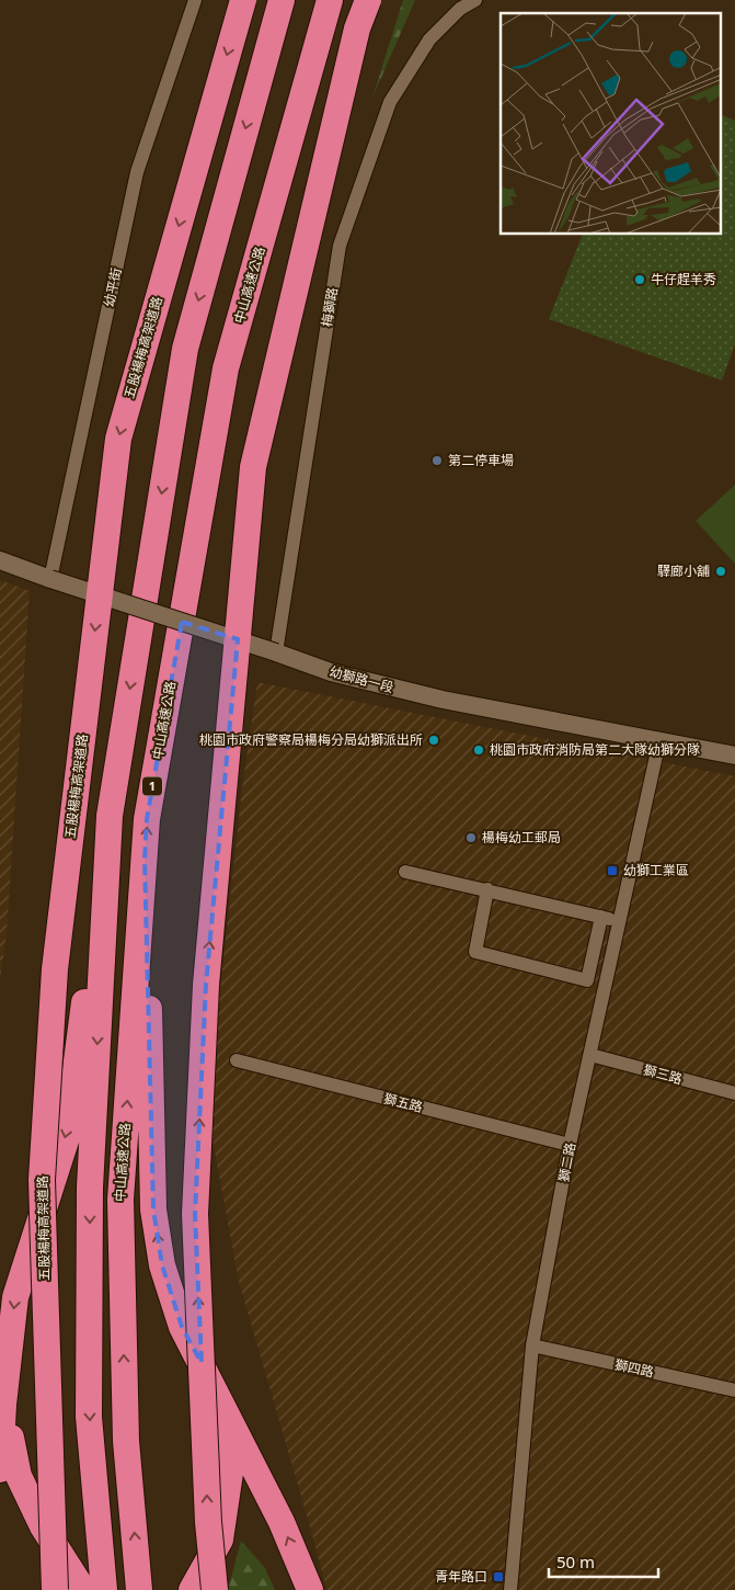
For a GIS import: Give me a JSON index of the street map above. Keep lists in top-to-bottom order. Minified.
{"streets":{"highway":["中山高速公路","五股楊梅高架道路","1"],"street":["幼平街","梅獅路","幼獅路一段","獅三路","獅五路","獅二路","獅四路"]},"crossings":[["幼平街","幼獅路一段"],["梅獅路","幼獅路一段"],["幼獅路一段","獅二路"],["獅三路","獅二路"],["獅五路","獅二路"],["獅二路","獅四路"]],"places":{"other":["牛仔趕羊秀","第二停車場","驛廊小舖","桃園市政府警察局楊梅分局幼獅派出所","桃園市政府消防局第二大隊幼獅分隊","楊梅幼工郵局"],"transit":["幼獅工業區","青年路口"]},"scale_bar":"50 m"}
